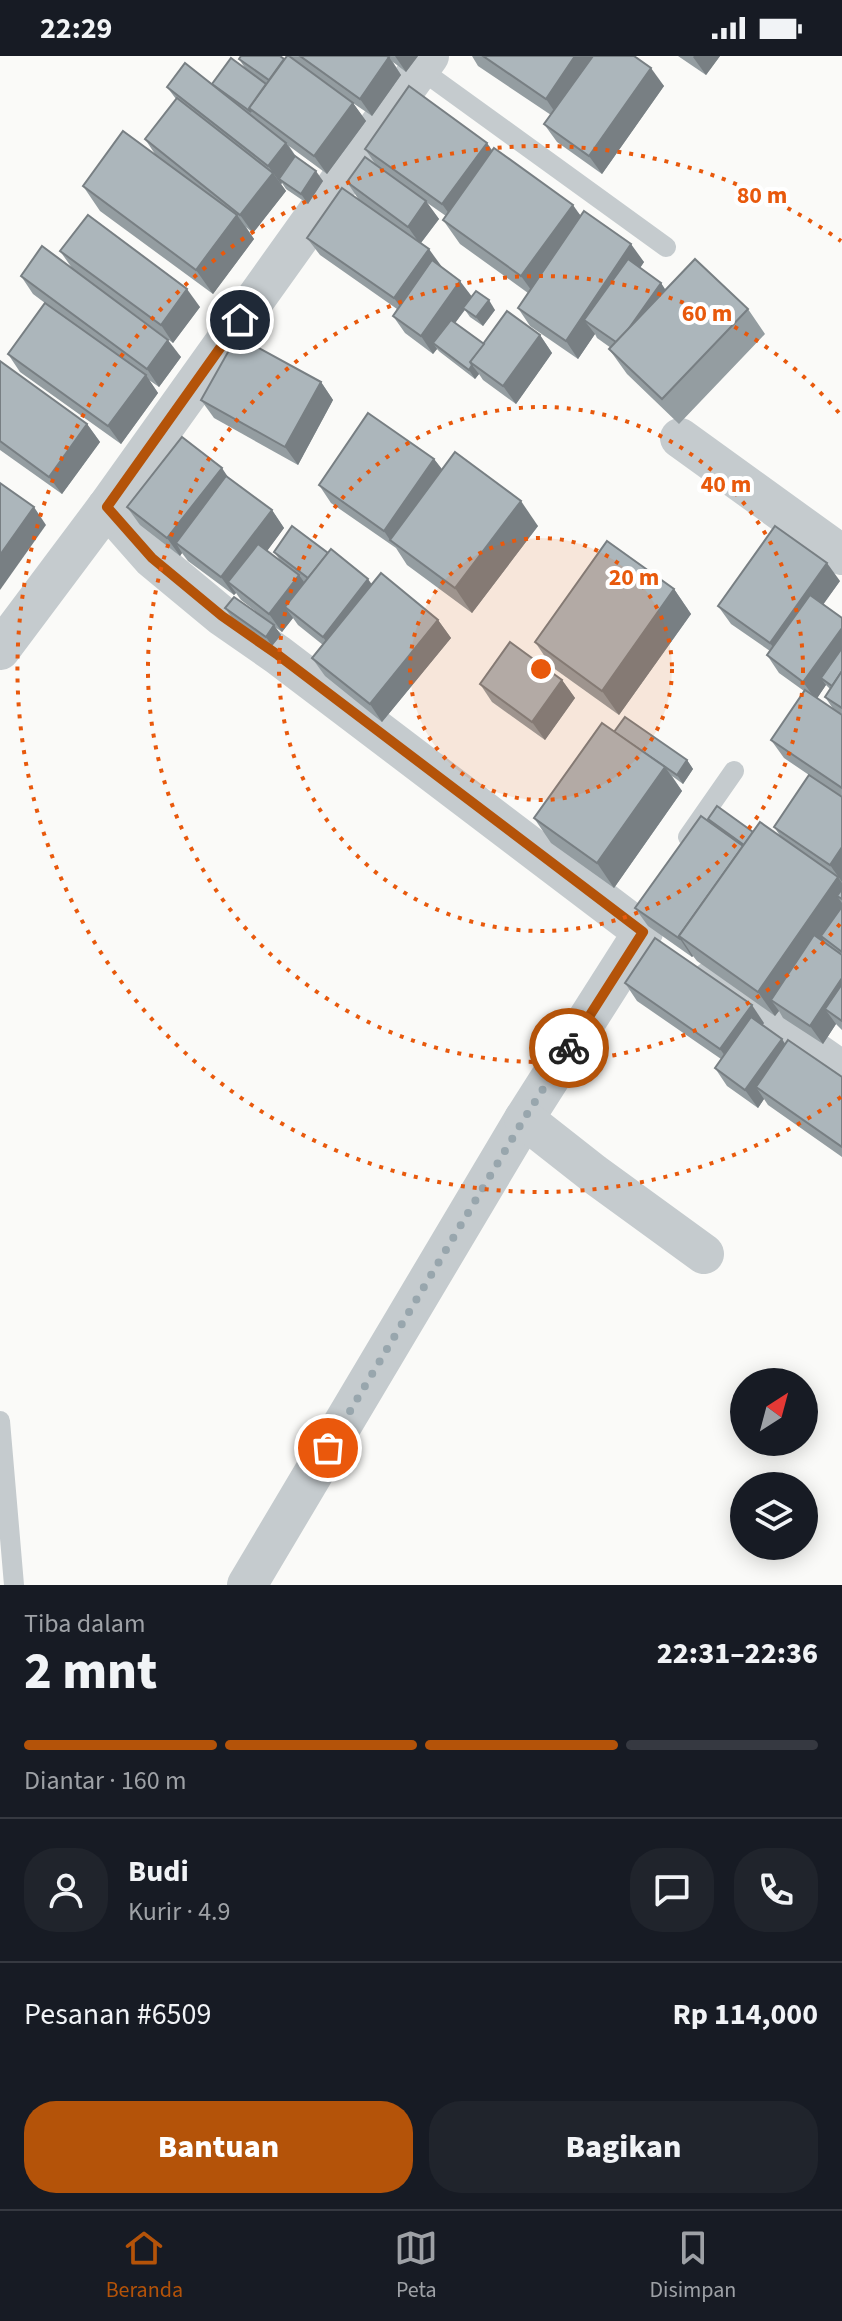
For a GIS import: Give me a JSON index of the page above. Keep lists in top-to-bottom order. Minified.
{"north":"top right","page":{"status":"22:29","heading":["2 mnt","Tiba dalam","22:31–22:36"],"panel":["Budi","Kurir · 4.9","Pesanan #6509","Rp 114,000"],"bar":"Diantar · 160 m","buttons":["Bantuan","Bagikan"],"tabs":["Beranda","Peta","Disimpan"]},"rings":["80 m","60 m","40 m","20 m"]}
